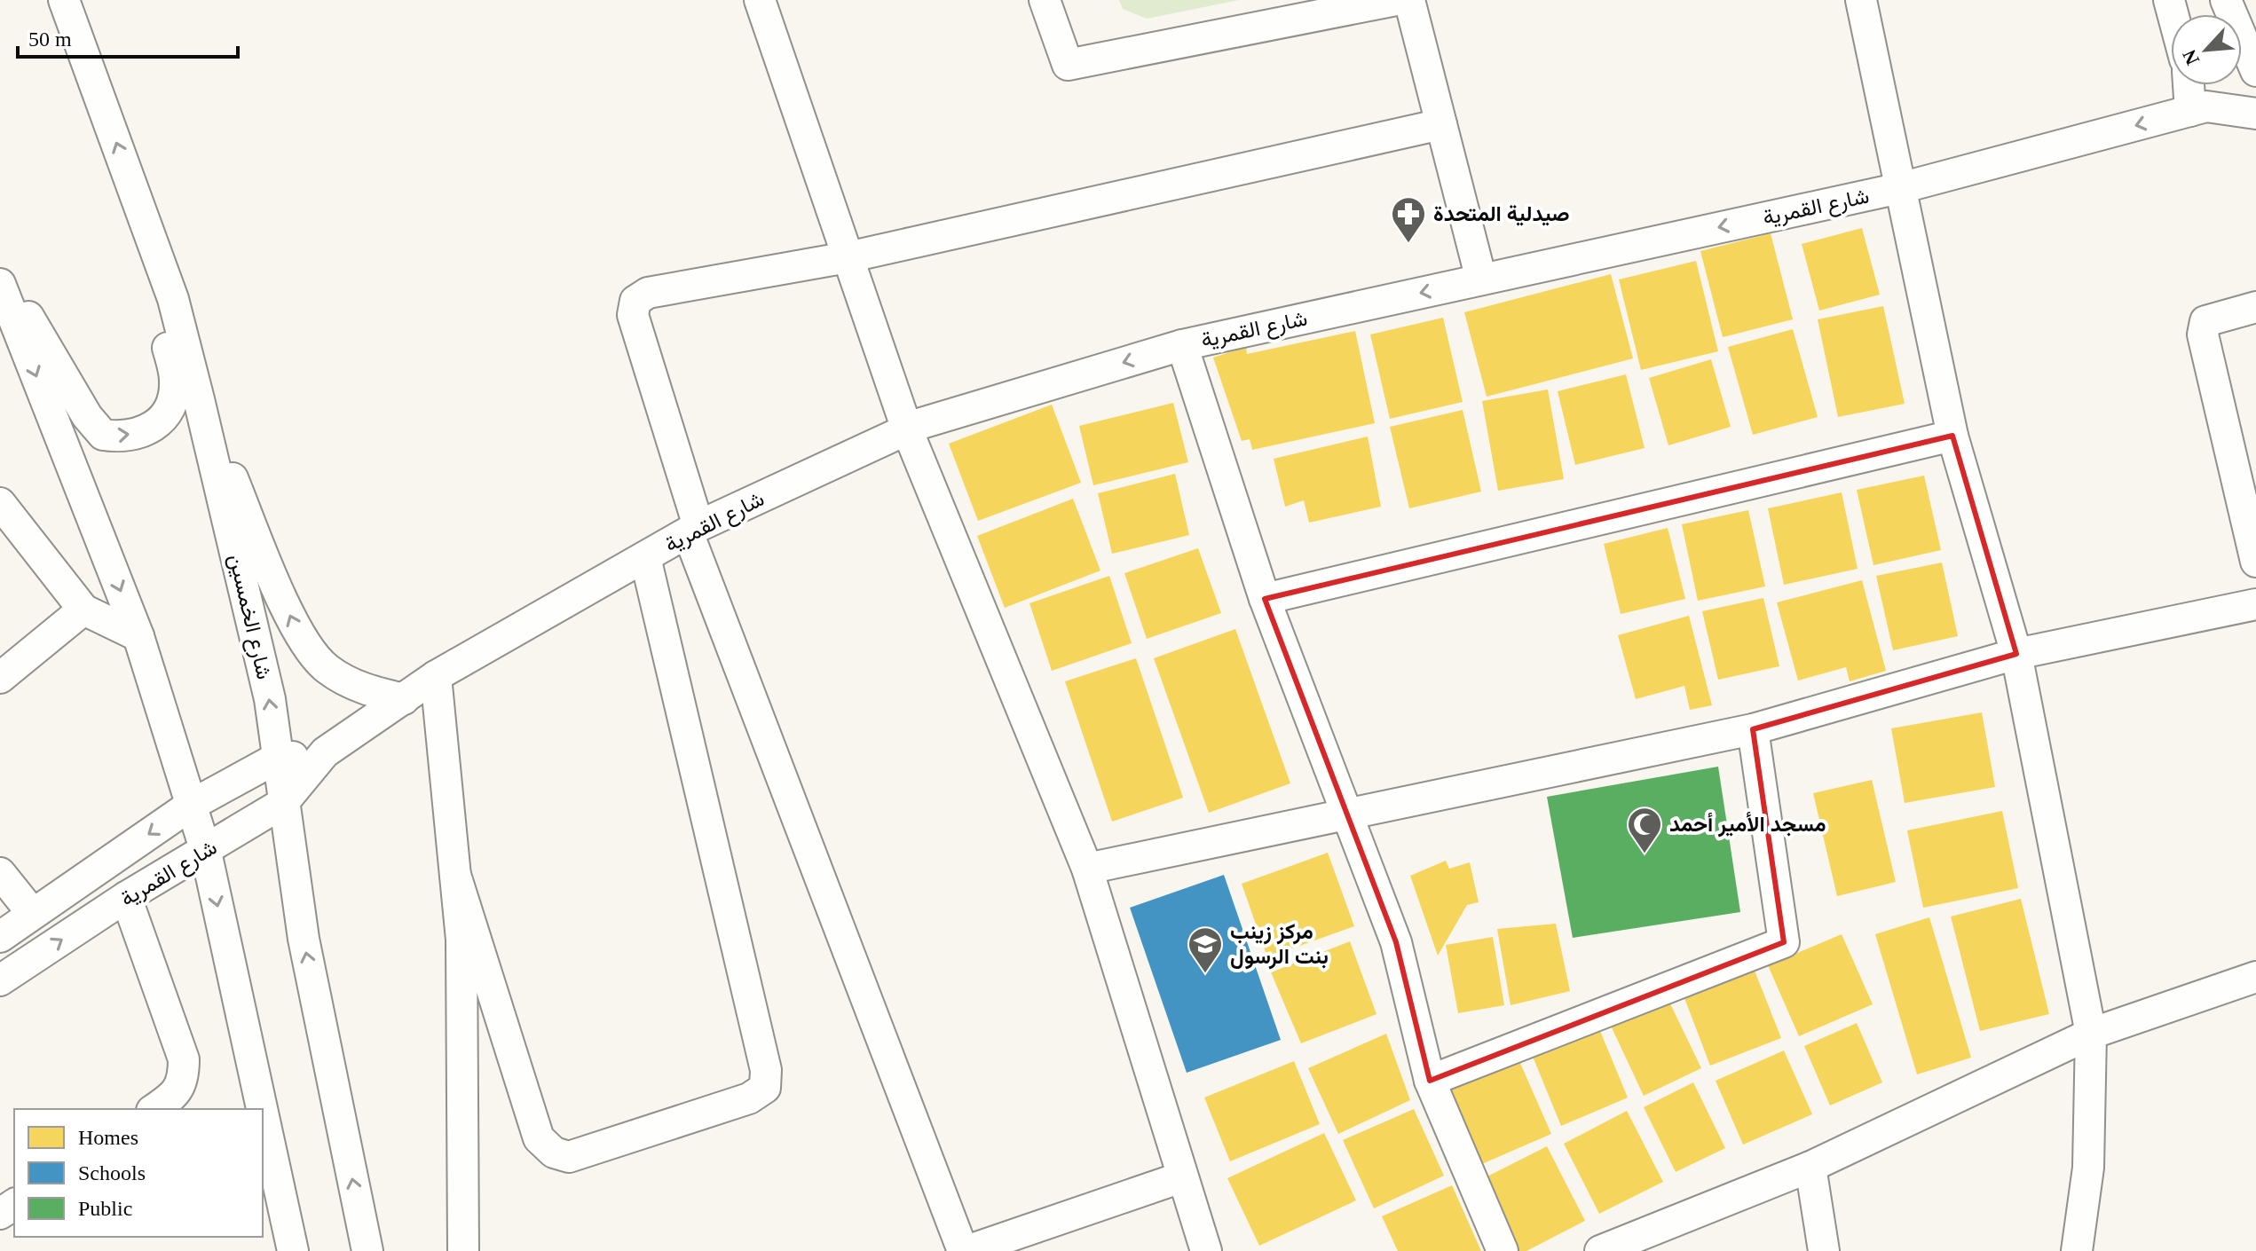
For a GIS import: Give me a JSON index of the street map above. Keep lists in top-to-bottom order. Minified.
{"streets":{"street":["شارع القمرية","شارع الخمسين"]},"crossings":[["شارع القمرية","شارع الخمسين"]],"places":{"pharmacy":["صيدلية المتحدة"],"mosque":["مسجد الأمير أحمد"],"school or university":["مركز زينب بنت الرسول"]},"legend":["Homes","Schools","Public"],"scale_bar":"50 m","north":"bottom left"}
